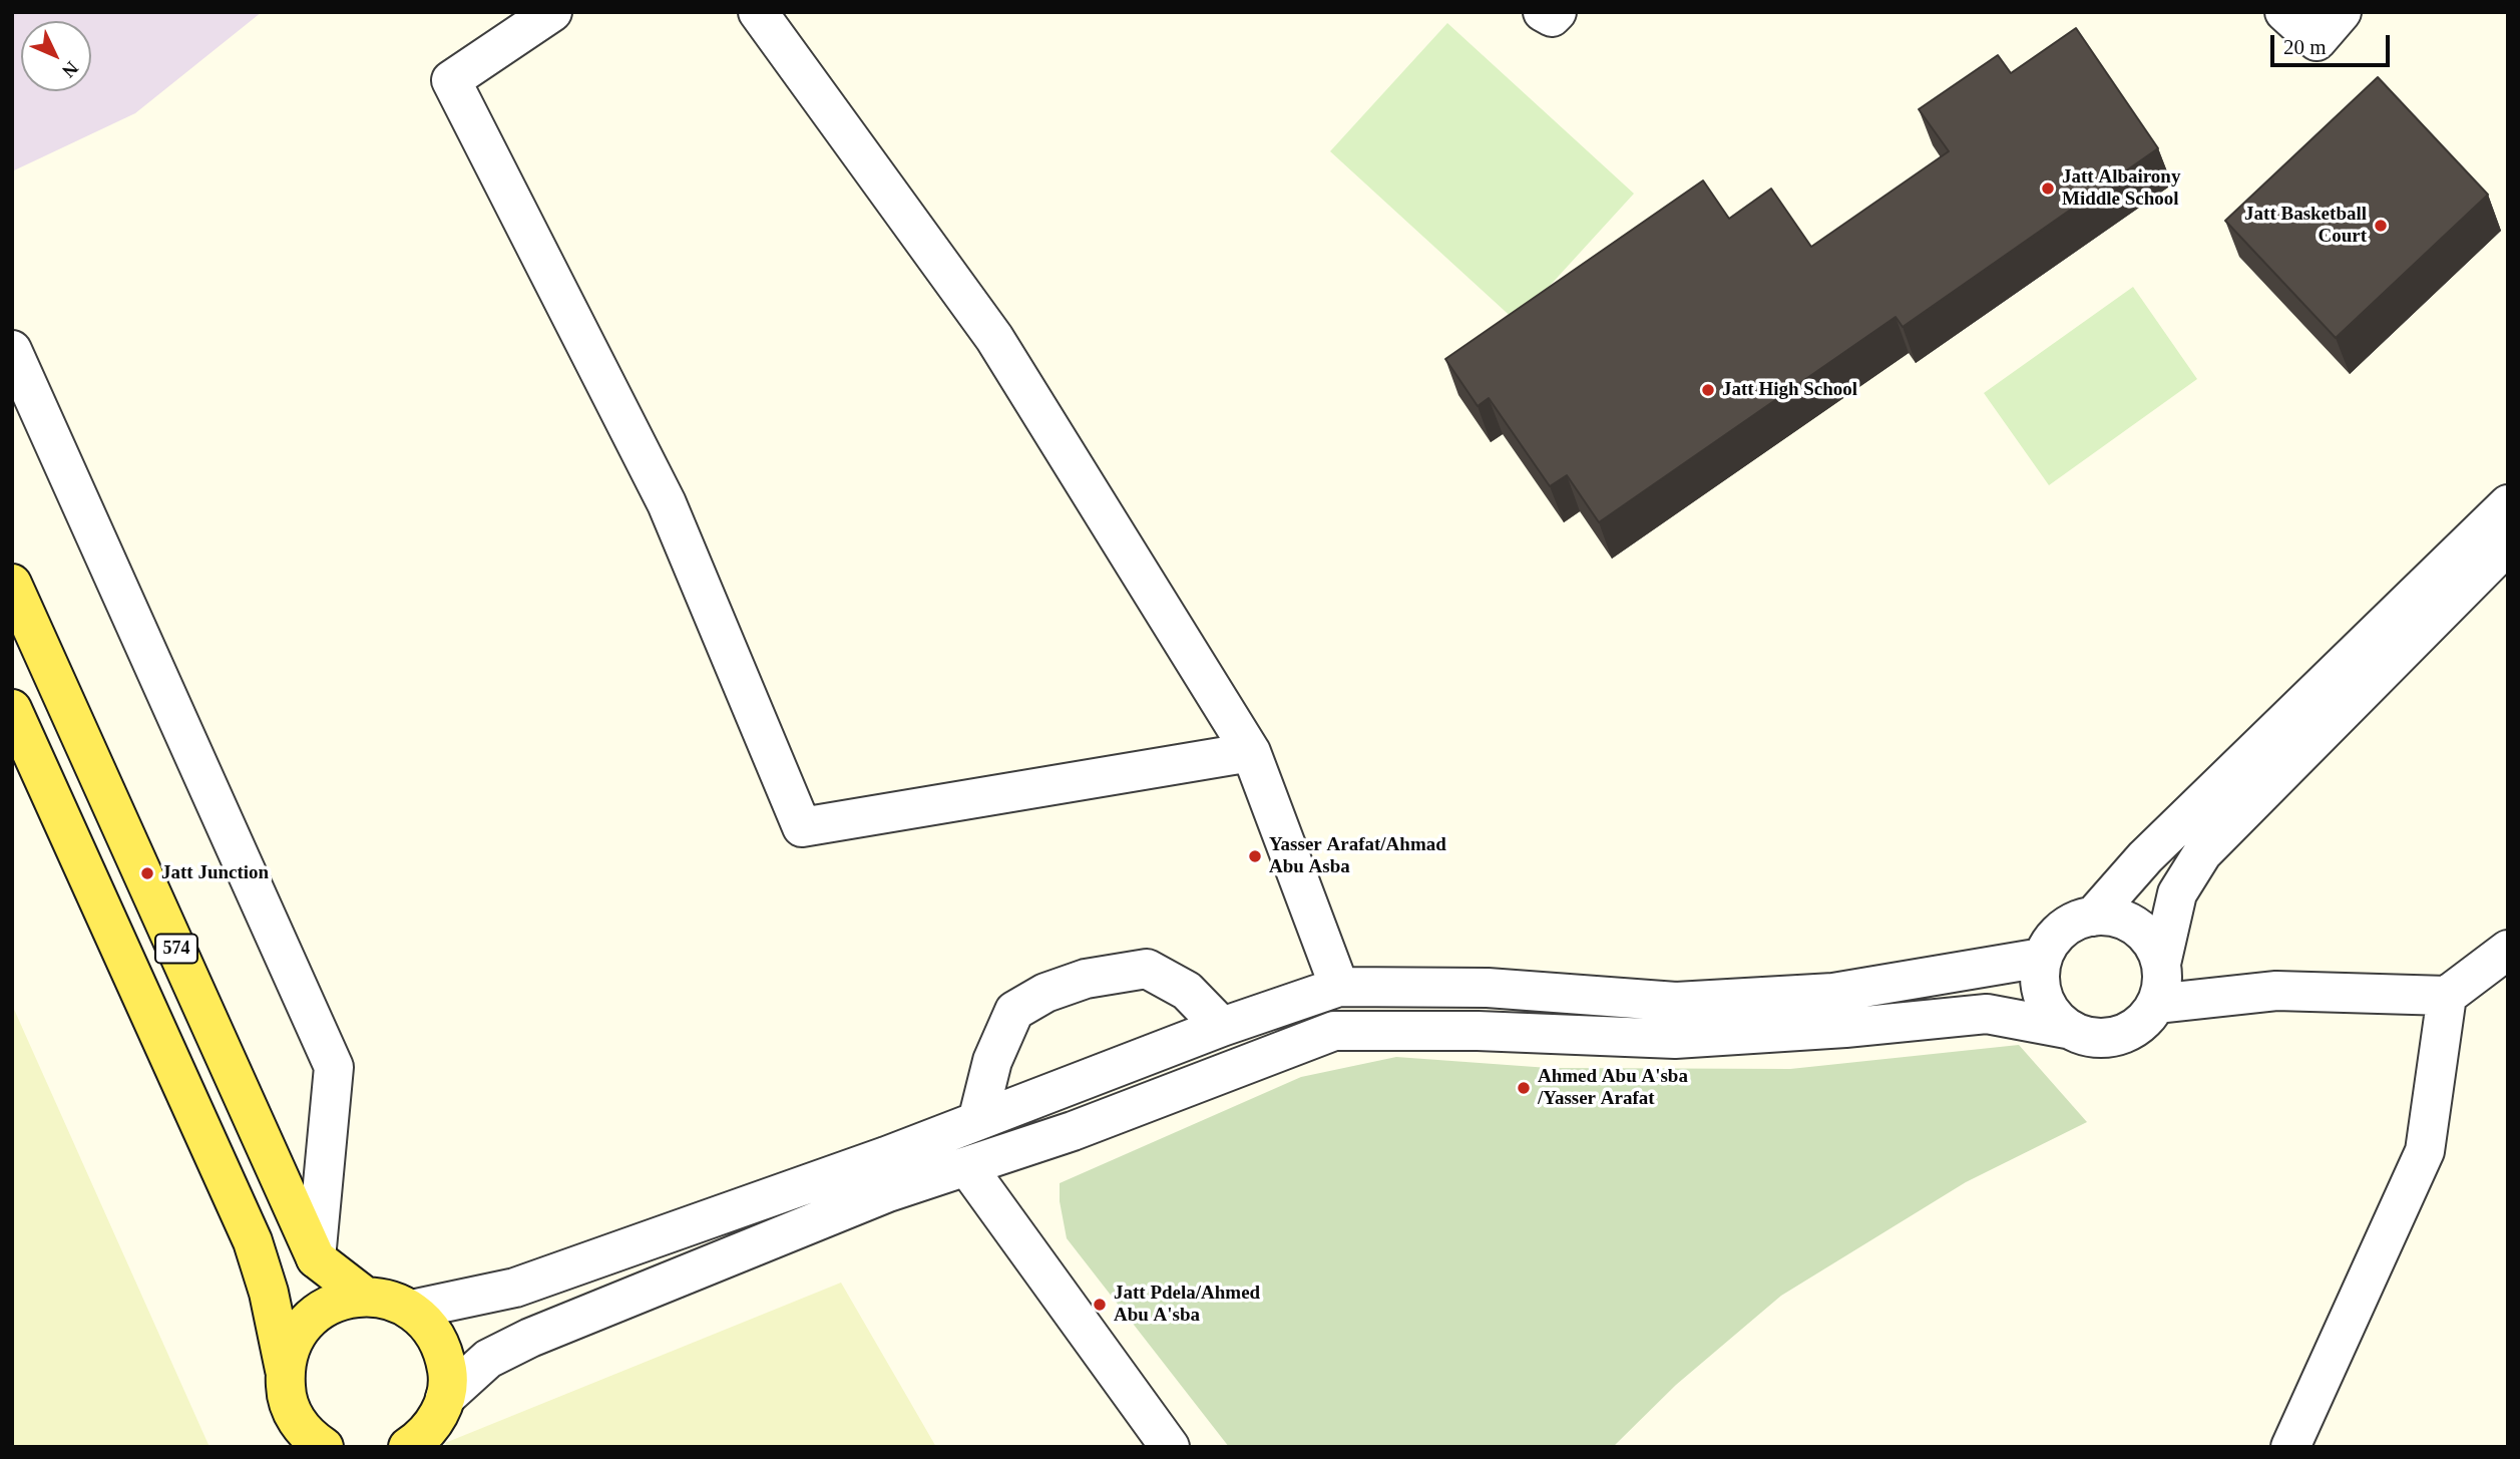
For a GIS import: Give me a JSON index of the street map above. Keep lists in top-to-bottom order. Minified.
{"streets":{"main road":["574"]},"places":["Jatt Albairony Middle School","Jatt Basketball Court","Jatt High School","Yasser Arafat/Ahmad Abu Asba","Jatt Junction","Ahmed Abu A'sba /Yasser Arafat","Jatt Pdela/Ahmed Abu A'sba"],"scale_bar":"20 m","north":"bottom right"}
